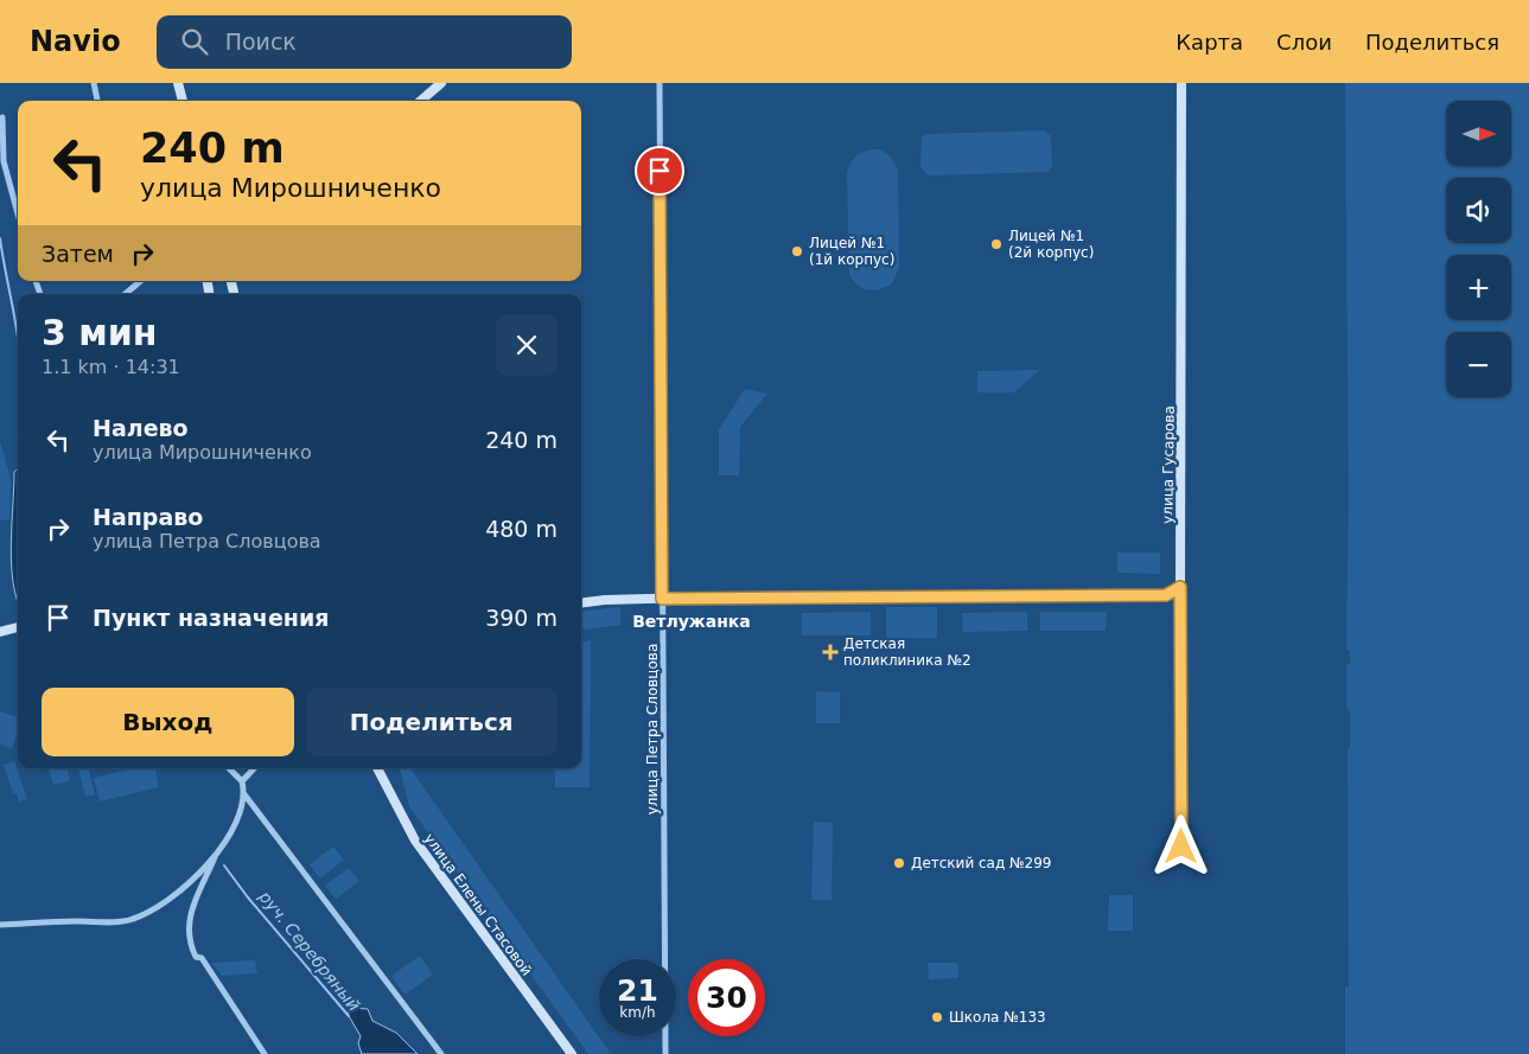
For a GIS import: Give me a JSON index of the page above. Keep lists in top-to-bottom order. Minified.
{"streets":{"street":["улица Гусарова","улица Петра Словцова","улица Елены Стасовой"]},"districts":["Ветлужанка"],"water":["руч. Серебряный"],"places":{"other":["Лицей №1 (2й корпус)","Лицей №1 (1й корпус)","Детский сад №299","Школа №133"],"health":["Детская поликлиника №2"]},"north":"right","page":{"header":"Navio","search":"Поиск","nav":["Карта","Слои","Поделиться"],"map_buttons":["+","−"],"turn":["240 m","улица Мирошниченко"],"then":"Затем","heading":["3 мин","1.1 km · 14:31"],"list":[{"name":"Налево","note":"улица Мирошниченко","value":"240 m"},{"name":"Направо","note":"улица Петра Словцова","value":"480 m"},{"name":"Пункт назначения","value":"390 m"}],"buttons":["Выход","Поделиться"],"speed":"21 km/h","limit":"30"}}
